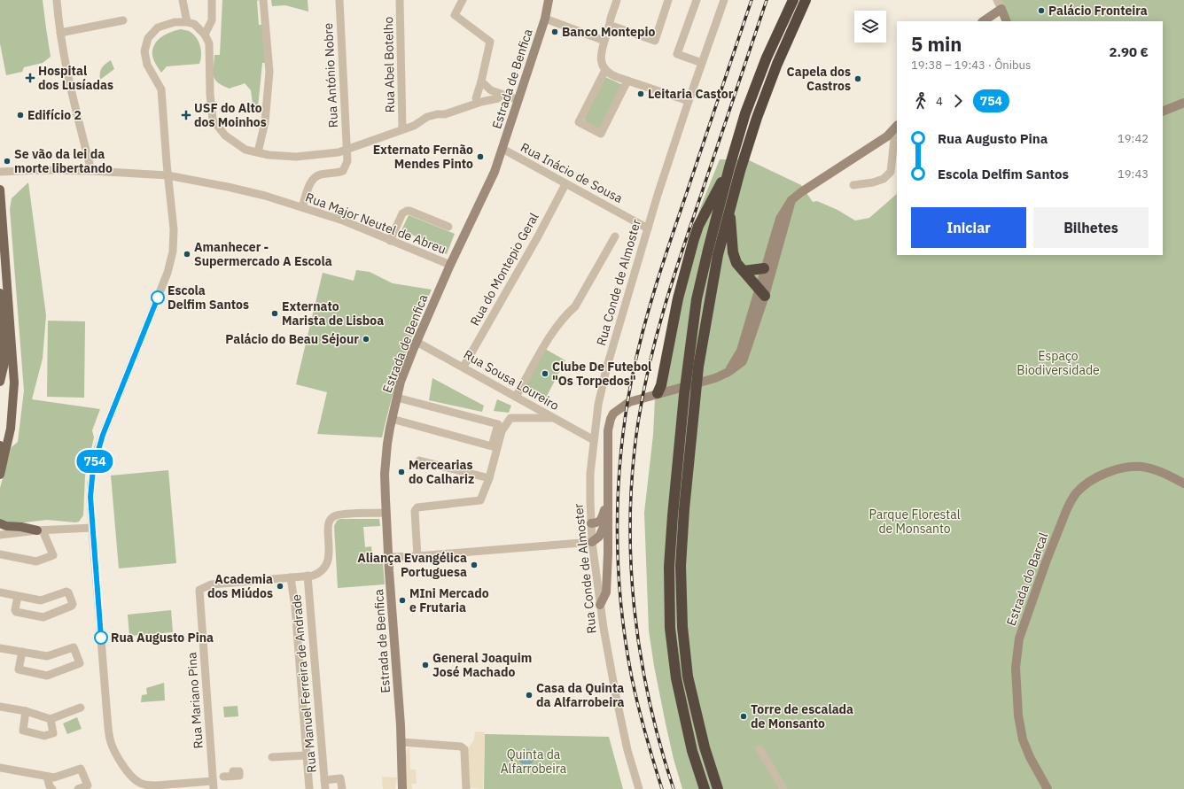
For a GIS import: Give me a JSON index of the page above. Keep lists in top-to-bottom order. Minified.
{"streets":{"street":["Rua Abel Botelho","Rua António Nobre","Estrada de Benfica","Rua Inácio de Sousa","Rua Major Neutel de Abreu","Rua do Montepio Geral","Rua Conde de Almoster","Rua Sousa Loureiro","Estrada do Barcal","Rua Manuel Ferreira de Andrade","Rua Mariano Pina"]},"crossings":[["Rua António Nobre","Rua Major Neutel de Abreu"],["Estrada de Benfica","Rua Inácio de Sousa"],["Estrada de Benfica","Rua Major Neutel de Abreu"],["Estrada de Benfica","Rua Sousa Loureiro"],["Rua Inácio de Sousa","Rua do Montepio Geral"],["Rua Inácio de Sousa","Rua Conde de Almoster"],["Rua do Montepio Geral","Rua Sousa Loureiro"],["Rua Conde de Almoster","Rua Sousa Loureiro"],["Rua Manuel Ferreira de Andrade","Rua Mariano Pina"]],"parks":["Espaço Biodiversidade","Parque Florestal de Monsanto","Quinta da Alfarrobeira"],"places":{"other":["Palácio Fronteira","Banco Montepio","Capela dos Castros","Leitaria Castor","Edifício 2","Externato Fernão Mendes Pinto","Se vão da lei da morte libertando","Amanhecer - Supermercado A Escola","Escola Delfim Santos","Externato Marista de Lisboa","Palácio do Beau Séjour","Clube De Futebol \"Os Torpedos\"","Mercearias do Calhariz","Aliança Evangélica Portuguesa","Academia dos Miúdos","MIni Mercado e Frutaria","Rua Augusto Pina","General Joaquim José Machado","Casa da Quinta da Alfarrobeira","Torre de escalada de Monsanto"],"health":["Hospital dos Lusíadas","USF do Alto dos Moinhos"]},"lines":["bus line 754"],"page":{"on_map":"754","heading":["5 min","19:38 – 19:43 · Ônibus","2.90 €"],"legs":["4","754"],"list":[{"name":"Rua Augusto Pina","value":"19:42"},{"name":"Escola Delfim Santos","value":"19:43"}],"buttons":["Iniciar","Bilhetes"]}}
